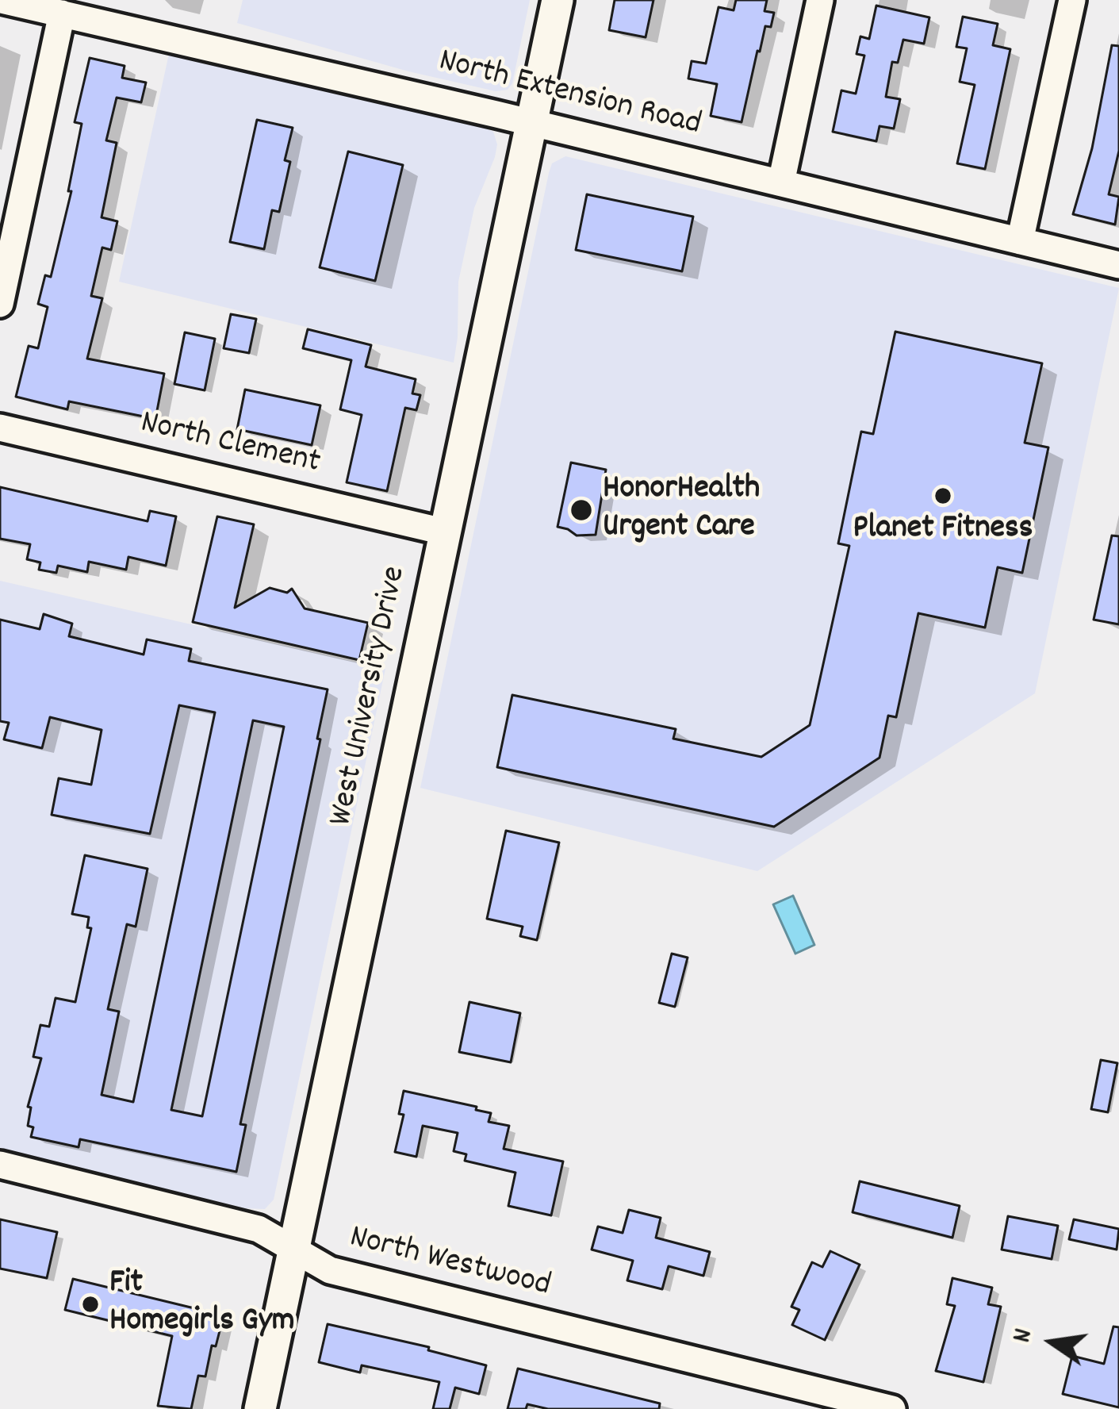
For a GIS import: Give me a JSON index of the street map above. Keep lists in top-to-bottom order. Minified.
{"streets":{"main road":["West University Drive"],"street":["North Extension Road","North Clement","North Westwood"]},"crossings":[["North Extension Road","West University Drive"],["North Clement","West University Drive"],["West University Drive","North Westwood"]],"places":["Planet Fitness","HonorHealth Urgent Care","Fit Homegirls Gym"],"north":"left"}
